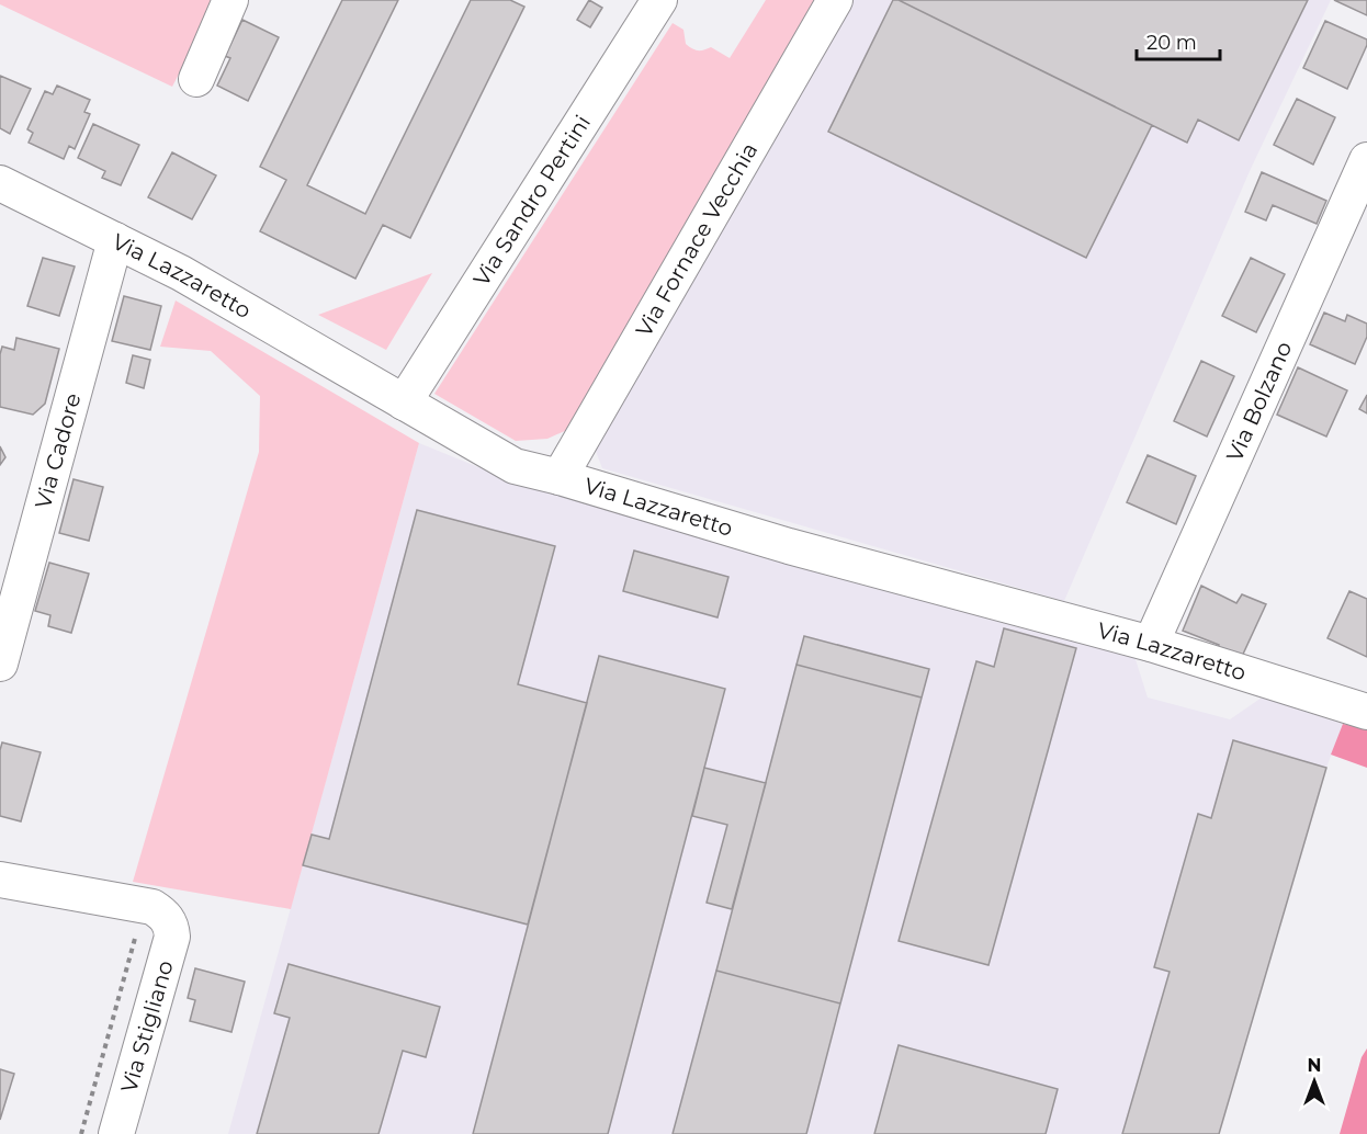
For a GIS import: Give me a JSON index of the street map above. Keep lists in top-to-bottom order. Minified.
{"streets":{"street":["Via Sandro Pertini","Via Fornace Vecchia","Via Lazzaretto","Via Bolzano","Via Cadore","Via Stigliano"]},"crossings":[["Via Sandro Pertini","Via Lazzaretto"],["Via Fornace Vecchia","Via Lazzaretto"],["Via Lazzaretto","Via Bolzano"],["Via Lazzaretto","Via Cadore"]],"scale_bar":"20 m","north":"top"}
